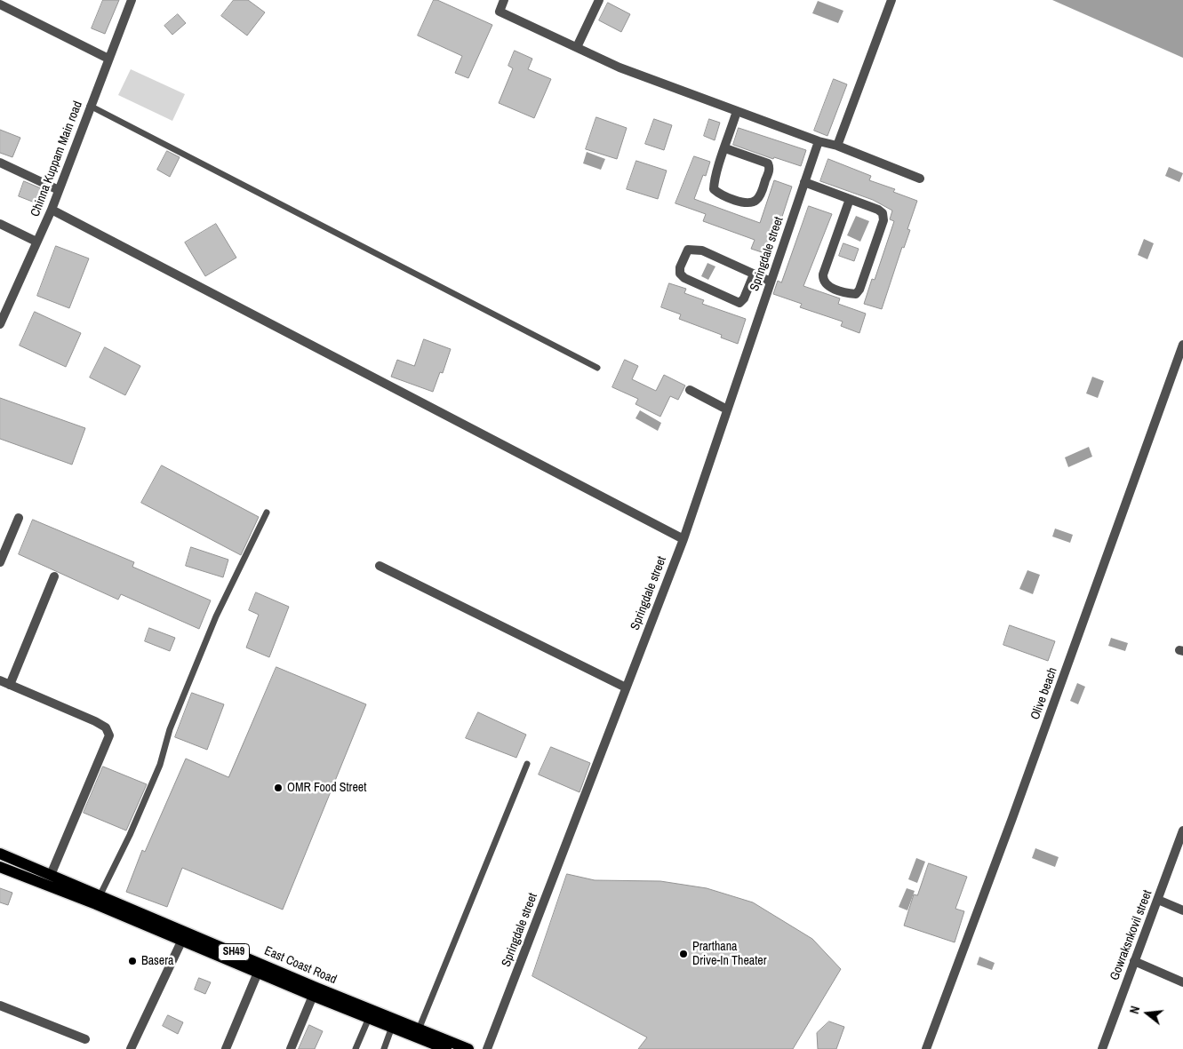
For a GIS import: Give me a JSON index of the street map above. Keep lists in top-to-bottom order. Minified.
{"streets":{"main road":["SH49","East Coast Road"],"street":["Chinna Kuppam Main road","Springdale street","Olive beach","Gowraksnkovil street"]},"places":["OMR Food Street","Prarthana Drive-In Theater","Basera"],"north":"left"}
